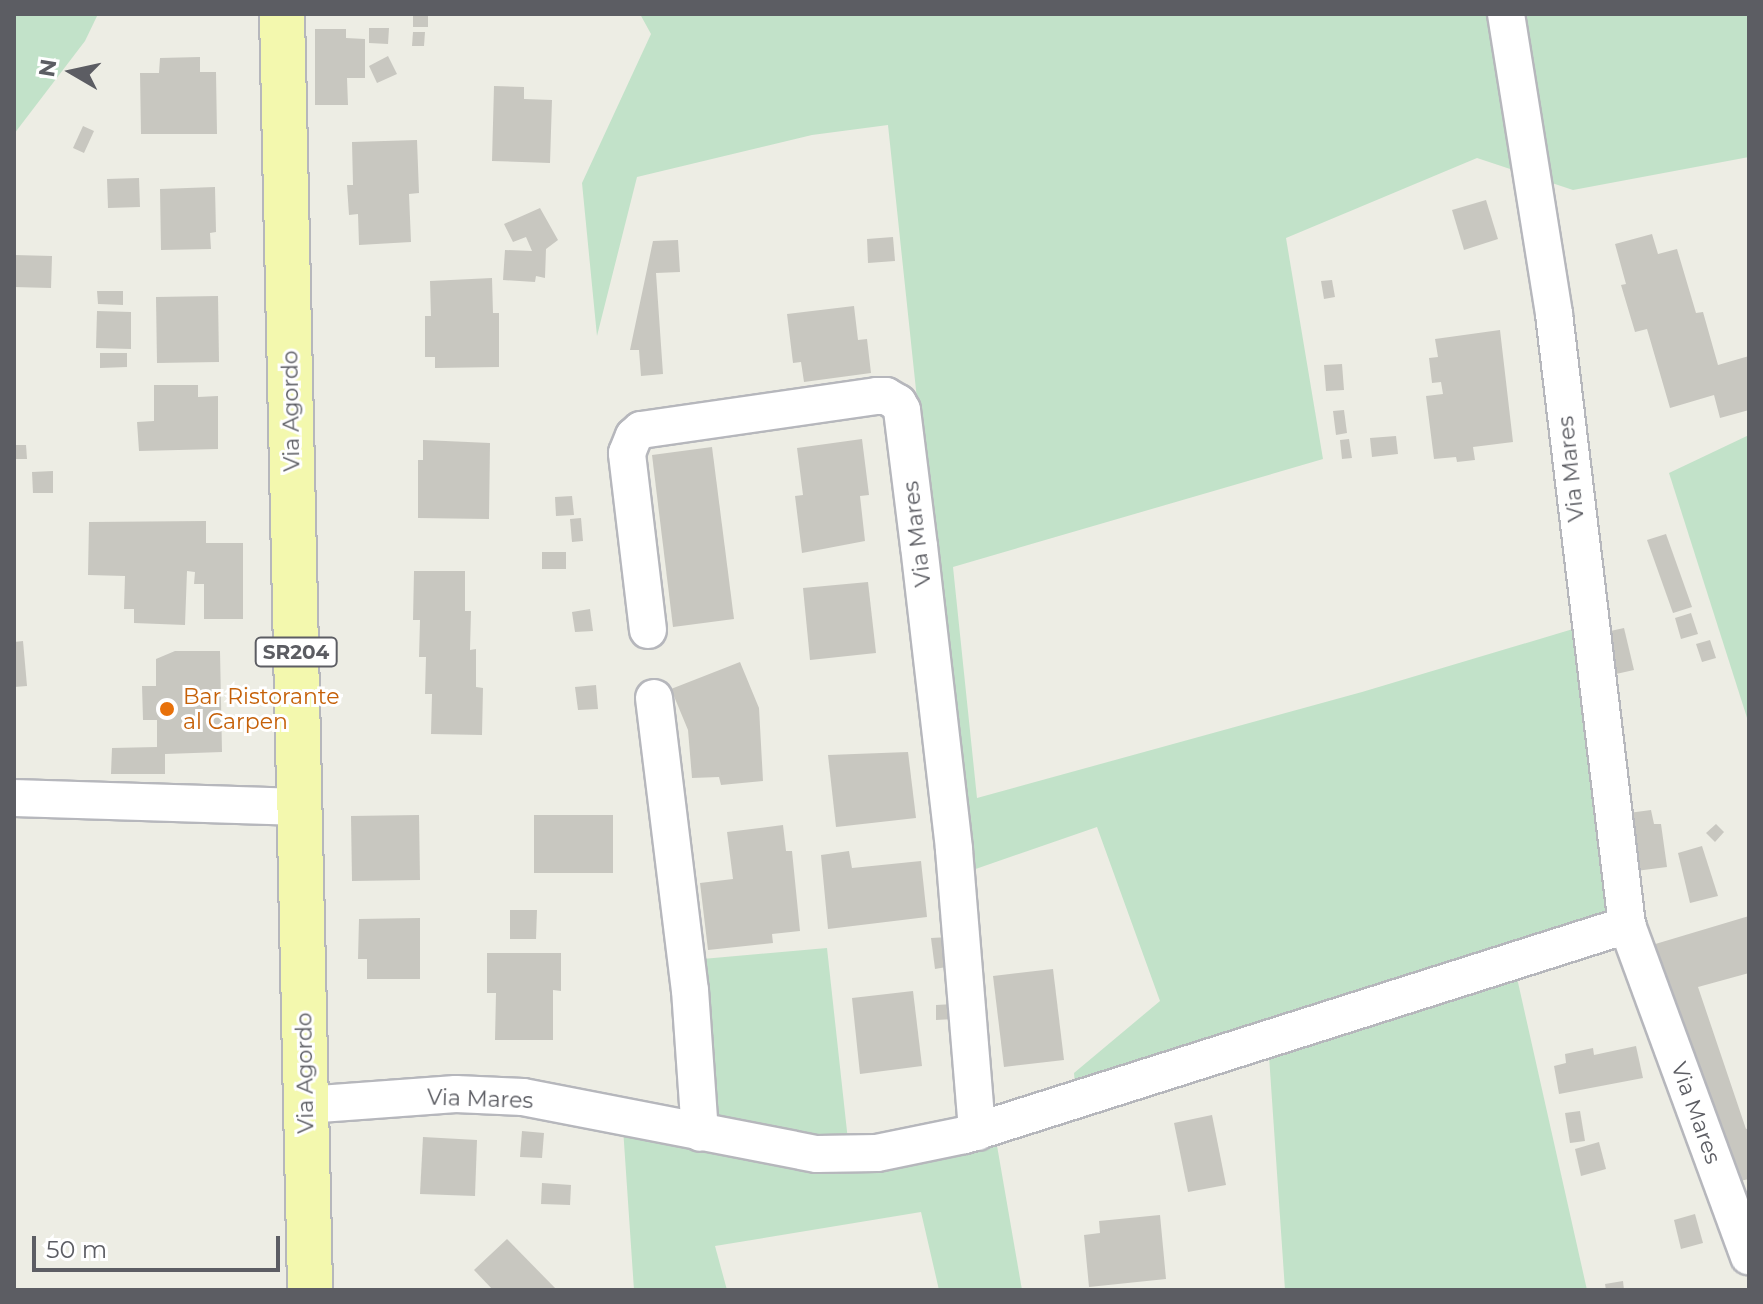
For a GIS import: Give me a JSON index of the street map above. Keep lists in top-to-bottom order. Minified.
{"streets":{"main road":["Via Agordo","SR204"],"street":["Via Mares"]},"crossings":[["Via Agordo","Via Mares"]],"places":["Bar Ristorante al Carpen"],"scale_bar":"50 m","north":"left"}
